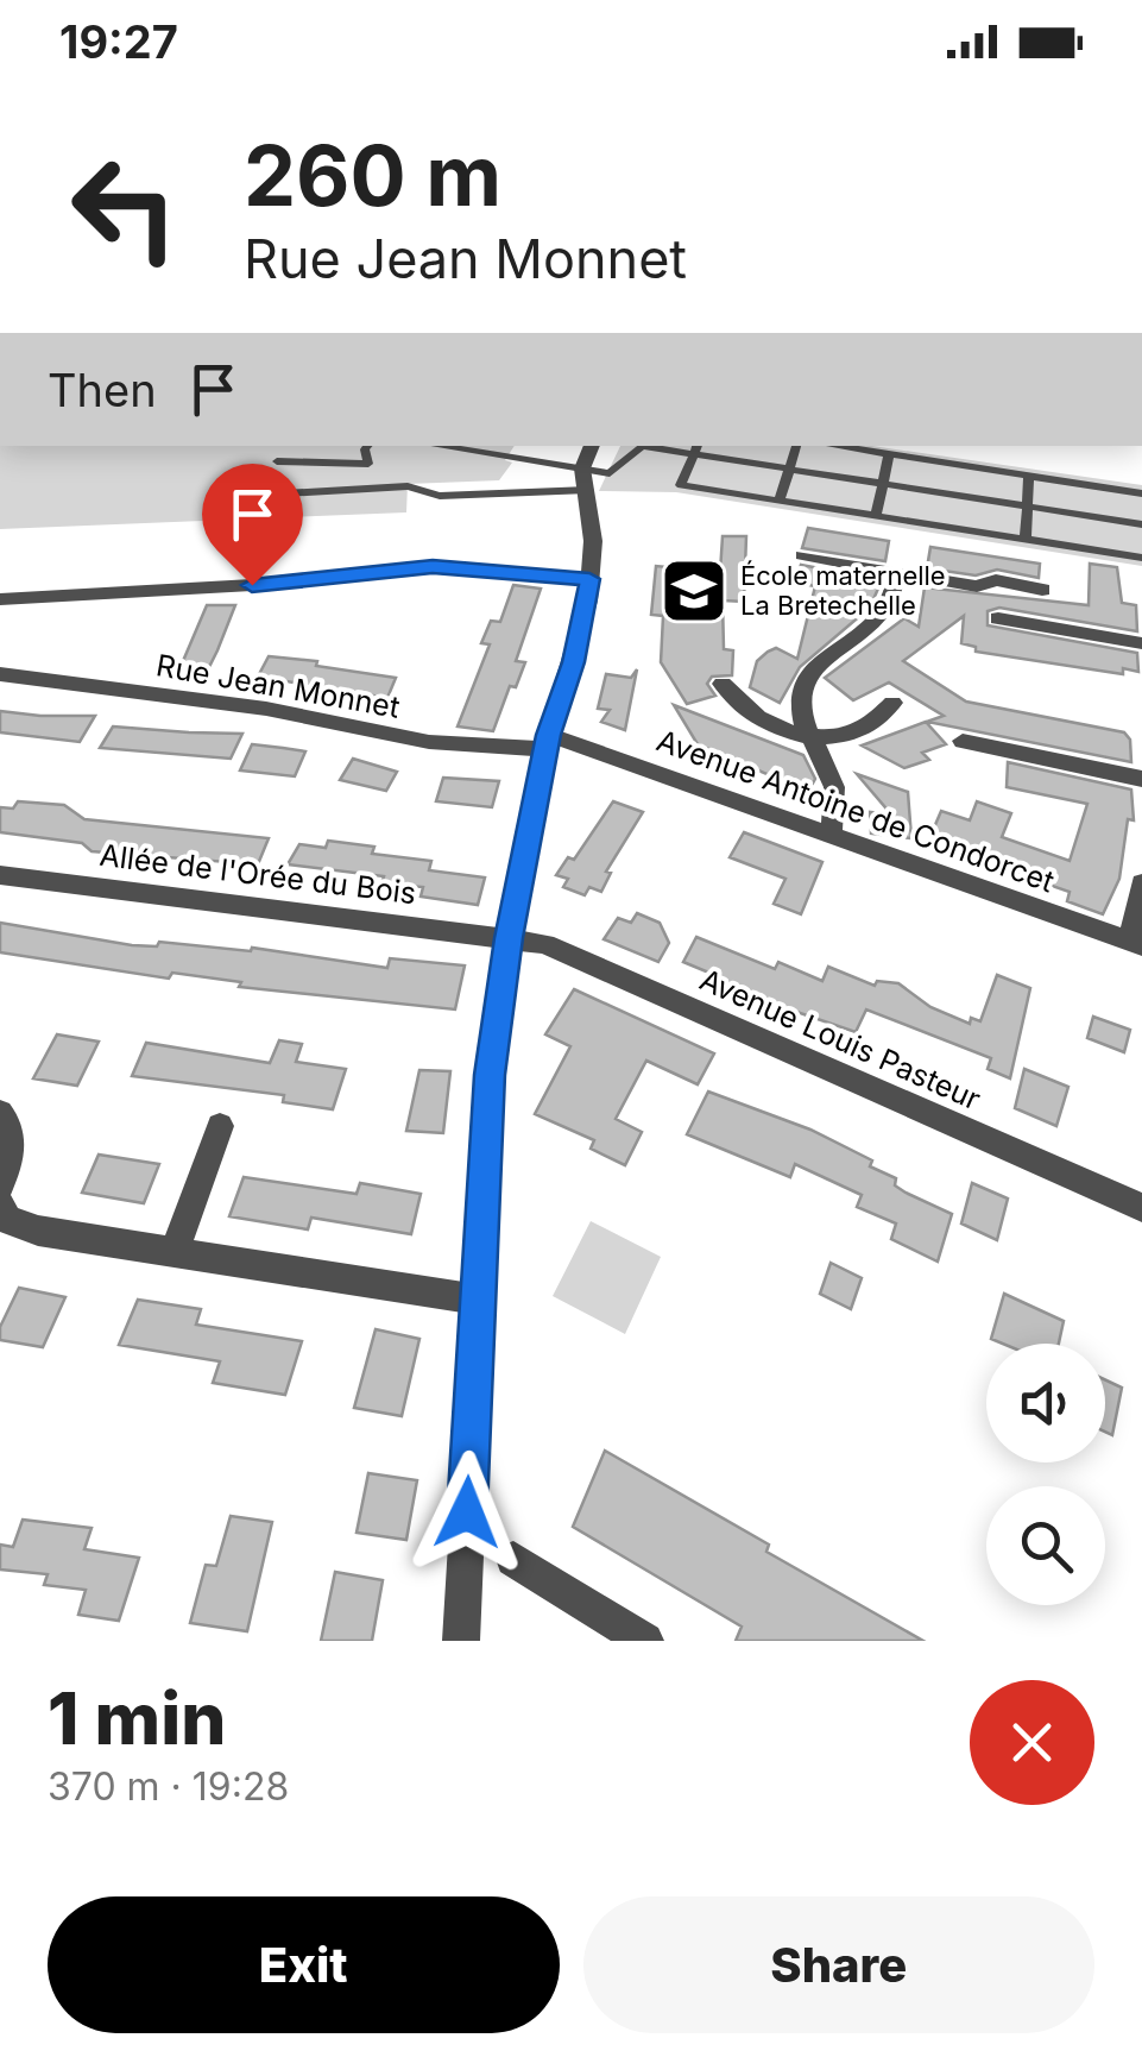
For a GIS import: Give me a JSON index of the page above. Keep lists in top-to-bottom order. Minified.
{"streets":{"street":["Rue Jean Monnet","Avenue Antoine de Condorcet","Allée de l'Orée du Bois","Avenue Louis Pasteur"]},"crossings":[["Rue Jean Monnet","Avenue Antoine de Condorcet"],["Allée de l'Orée du Bois","Avenue Louis Pasteur"]],"places":{"school or university":["École maternelle La Bretechelle"]},"page":{"status":"19:27","turn":["260 m","Rue Jean Monnet"],"then":"Then","heading":["1 min","370 m · 19:28"],"buttons":["Exit","Share"]}}
